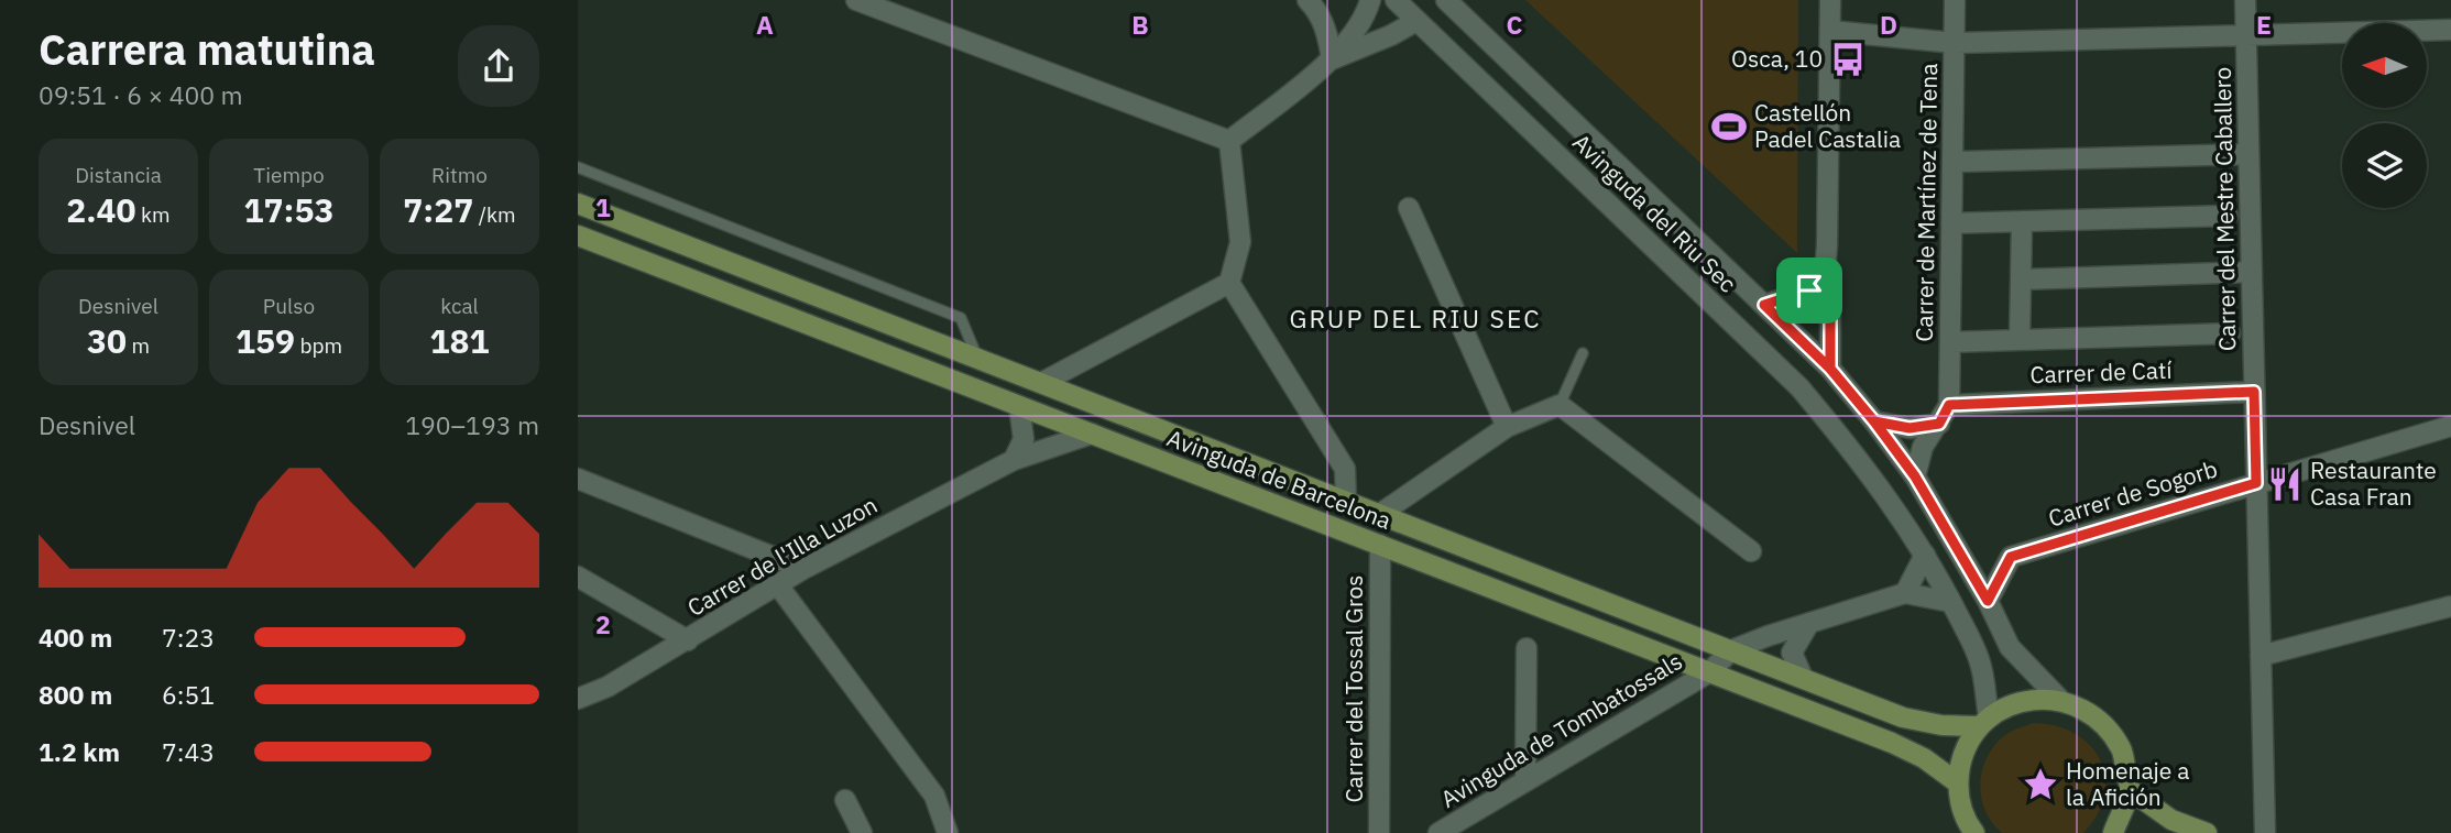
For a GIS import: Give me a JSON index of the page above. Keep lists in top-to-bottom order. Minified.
{"streets":{"main road":["Avinguda de Barcelona"],"street":["Carrer de Martínez de Tena","Carrer del Mestre Caballero","Avinguda del Riu Sec","Carrer de Catí","Carrer de Sogorb","Carrer de l'Illa Luzon","Carrer del Tossal Gros","Avinguda de Tombatossals"]},"crossings":[["Carrer de Martínez de Tena","Carrer de Catí"],["Carrer del Mestre Caballero","Carrer de Catí"],["Carrer del Mestre Caballero","Carrer de Sogorb"],["Avinguda del Riu Sec","Avinguda de Barcelona"],["Avinguda del Riu Sec","Carrer de Sogorb"],["Avinguda de Barcelona","Carrer de l'Illa Luzon"],["Avinguda de Barcelona","Carrer del Tossal Gros"],["Avinguda de Barcelona","Avinguda de Tombatossals"]],"districts":["GRUP DEL RIU SEC"],"places":{"bus stop":["Osca, 10"],"sports":["Castellón Padel Castalia"],"restaurant":["Restaurante Casa Fran"],"place":["Homenaje a la Afición"]},"north":"left","page":{"heading":["Carrera matutina","09:51 · 6 × 400 m"],"stats":[["Distancia","2.40 km"],["Tiempo","17:53"],["Ritmo","7:27 /km"],["Desnivel","30 m"],["Pulso","159 bpm"],["kcal","181"]],"chart":["Desnivel","190–193 m"],"list":[{"name":"400 m","note":"7:23"},{"name":"800 m","note":"6:51"},{"name":"1.2 km","note":"7:43"}]},"grid":{"columns":["A","B","C","D","E"],"rows":["1","2"]}}
